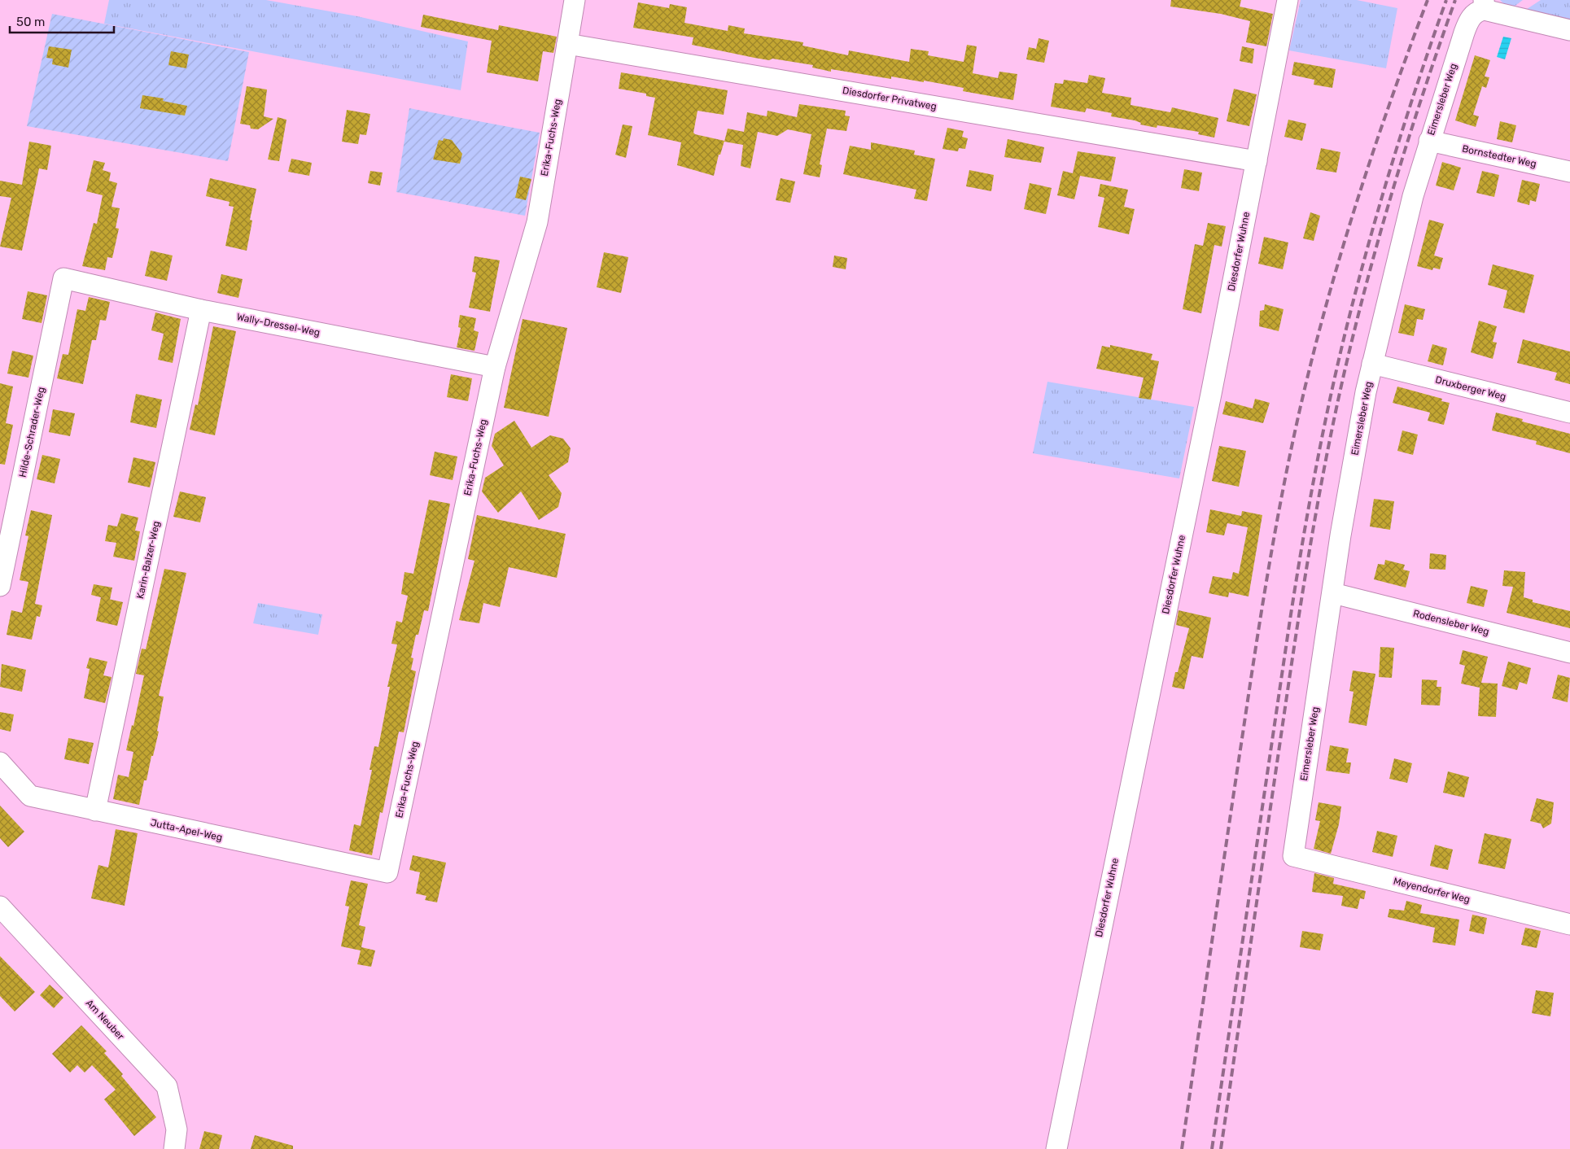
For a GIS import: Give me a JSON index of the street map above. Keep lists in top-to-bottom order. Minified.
{"streets":{"street":["Diesdorfer Privatweg","Eimersleber Weg","Erika-Fuchs-Weg","Bornstedter Weg","Diesdorfer Wuhne","Wally-Dressel-Weg","Druxberger Weg","Hilde-Schrader-Weg","Karin-Balzer-Weg","Rodensleber Weg","Jutta-Apel-Weg","Meyendorfer Weg","Am Neuber"]},"crossings":[["Diesdorfer Privatweg","Erika-Fuchs-Weg"],["Diesdorfer Privatweg","Diesdorfer Wuhne"],["Eimersleber Weg","Bornstedter Weg"],["Eimersleber Weg","Druxberger Weg"],["Eimersleber Weg","Rodensleber Weg"],["Eimersleber Weg","Meyendorfer Weg"],["Erika-Fuchs-Weg","Wally-Dressel-Weg"],["Erika-Fuchs-Weg","Jutta-Apel-Weg"],["Wally-Dressel-Weg","Hilde-Schrader-Weg"],["Wally-Dressel-Weg","Karin-Balzer-Weg"],["Karin-Balzer-Weg","Jutta-Apel-Weg"]],"scale_bar":"50 m"}
